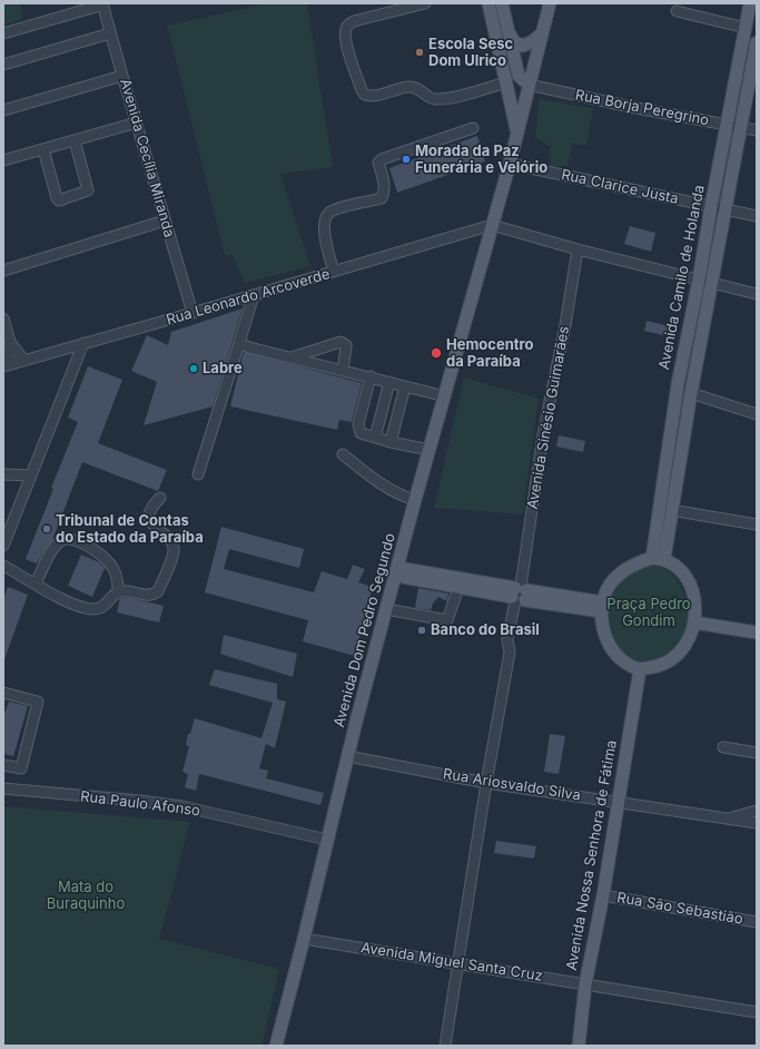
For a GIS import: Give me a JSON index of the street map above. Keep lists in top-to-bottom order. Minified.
{"streets":{"main road":["Avenida Camilo de Holanda","Avenida Dom Pedro Segundo","Avenida Nossa Senhora de Fátima"],"street":["Rua Borja Peregrino","Avenida Cecília Miranda","Rua Clarice Justa","Rua Leonardo Arcoverde","Avenida Sinésio Guimarães","Rua Ariosvaldo Silva","Rua Paulo Afonso","Rua São Sebastião","Avenida Miguel Santa Cruz"]},"crossings":[["Rua Borja Peregrino","Avenida Camilo de Holanda"],["Rua Borja Peregrino","Avenida Dom Pedro Segundo"],["Avenida Cecília Miranda","Rua Leonardo Arcoverde"],["Rua Clarice Justa","Avenida Camilo de Holanda"],["Rua Clarice Justa","Avenida Dom Pedro Segundo"],["Avenida Camilo de Holanda","Avenida Nossa Senhora de Fátima"],["Rua Leonardo Arcoverde","Avenida Dom Pedro Segundo"],["Avenida Sinésio Guimarães","Rua Ariosvaldo Silva"],["Avenida Sinésio Guimarães","Avenida Miguel Santa Cruz"],["Avenida Dom Pedro Segundo","Rua Ariosvaldo Silva"],["Avenida Dom Pedro Segundo","Rua Paulo Afonso"],["Avenida Dom Pedro Segundo","Avenida Miguel Santa Cruz"],["Rua Ariosvaldo Silva","Avenida Nossa Senhora de Fátima"],["Avenida Nossa Senhora de Fátima","Rua São Sebastião"],["Avenida Nossa Senhora de Fátima","Avenida Miguel Santa Cruz"]],"parks":["Praça Pedro Gondim","Mata do Buraquinho"],"places":["Escola Sesc Dom Ulrico","Morada da Paz Funerária e Velório","Hemocentro da Paraíba","Labre","Tribunal de Contas do Estado da Paraíba","Banco do Brasil"]}
